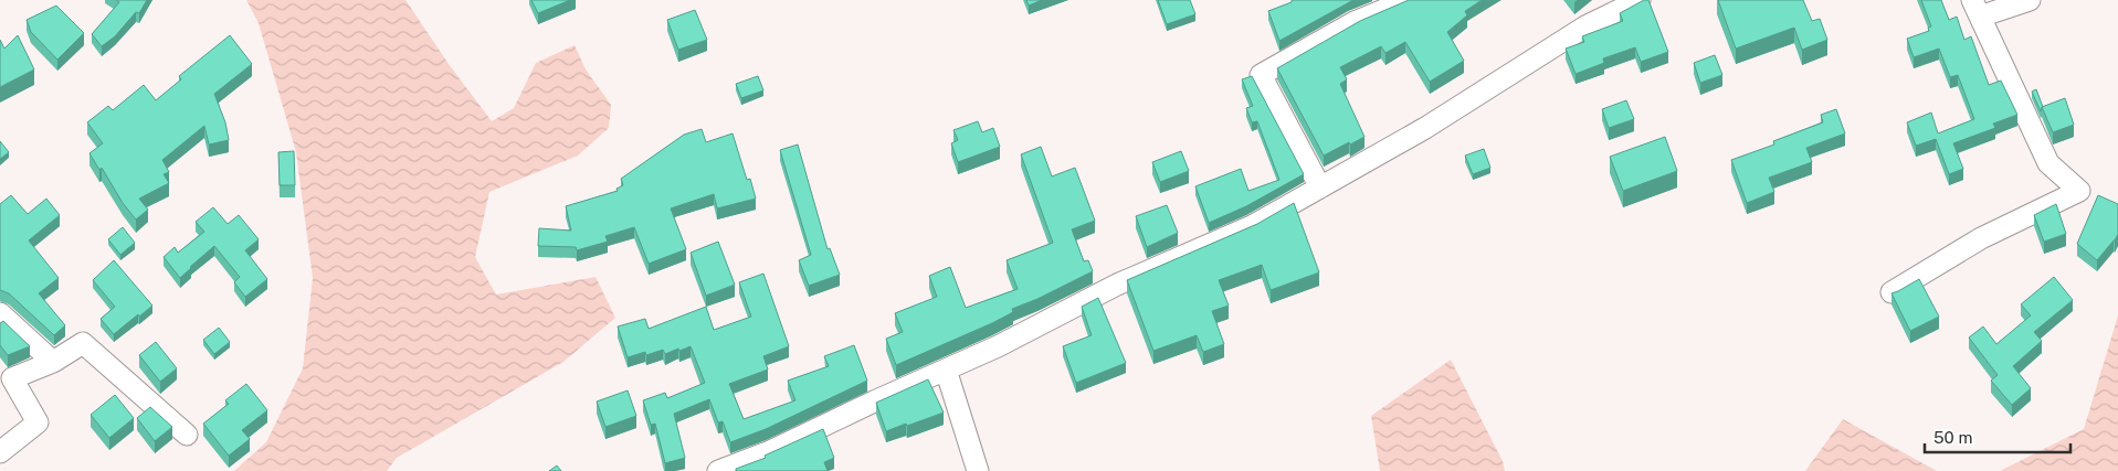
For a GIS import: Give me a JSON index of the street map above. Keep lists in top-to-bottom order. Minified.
{"scale_bar":"50 m"}
